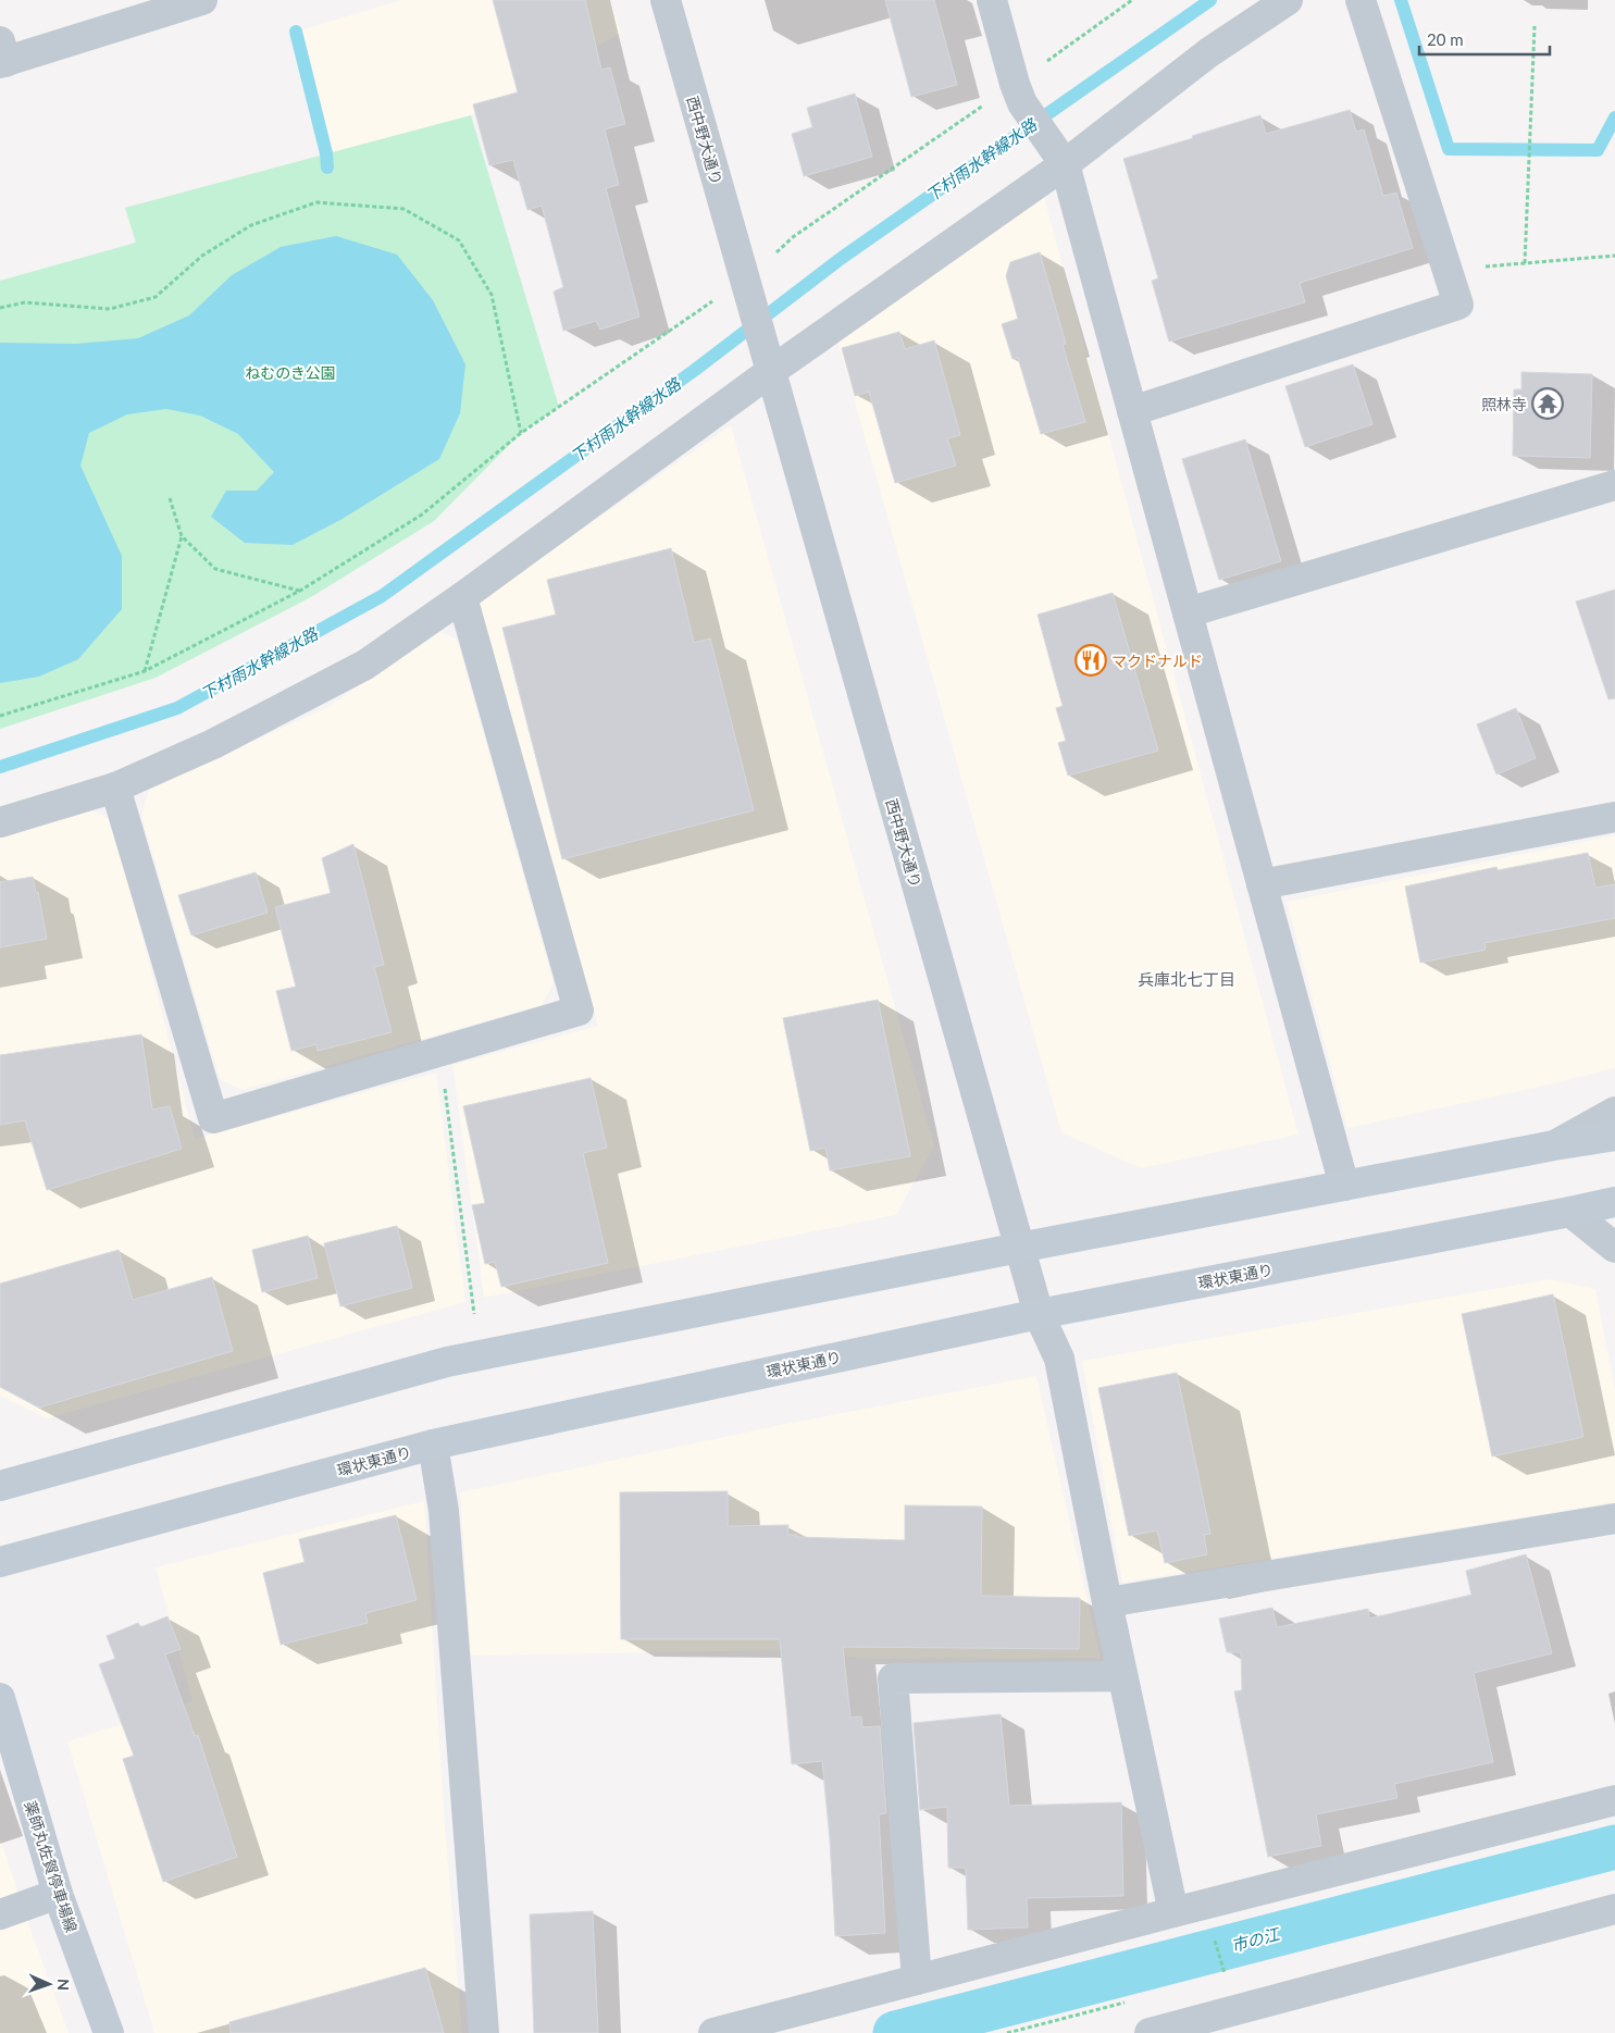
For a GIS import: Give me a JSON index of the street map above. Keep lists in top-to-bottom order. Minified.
{"streets":{"main road":["環状東通り","薬師丸佐賀停車場線"],"street":["西中野大通り"]},"crossings":[["西中野大通り","環状東通り"]],"districts":["兵庫北七丁目"],"water":["下村雨水幹線水路","市の江"],"parks":["ねむのき公園"],"places":{"temple":["照林寺"],"restaurant":["マクドナルド"]},"scale_bar":"20 m","north":"right"}
